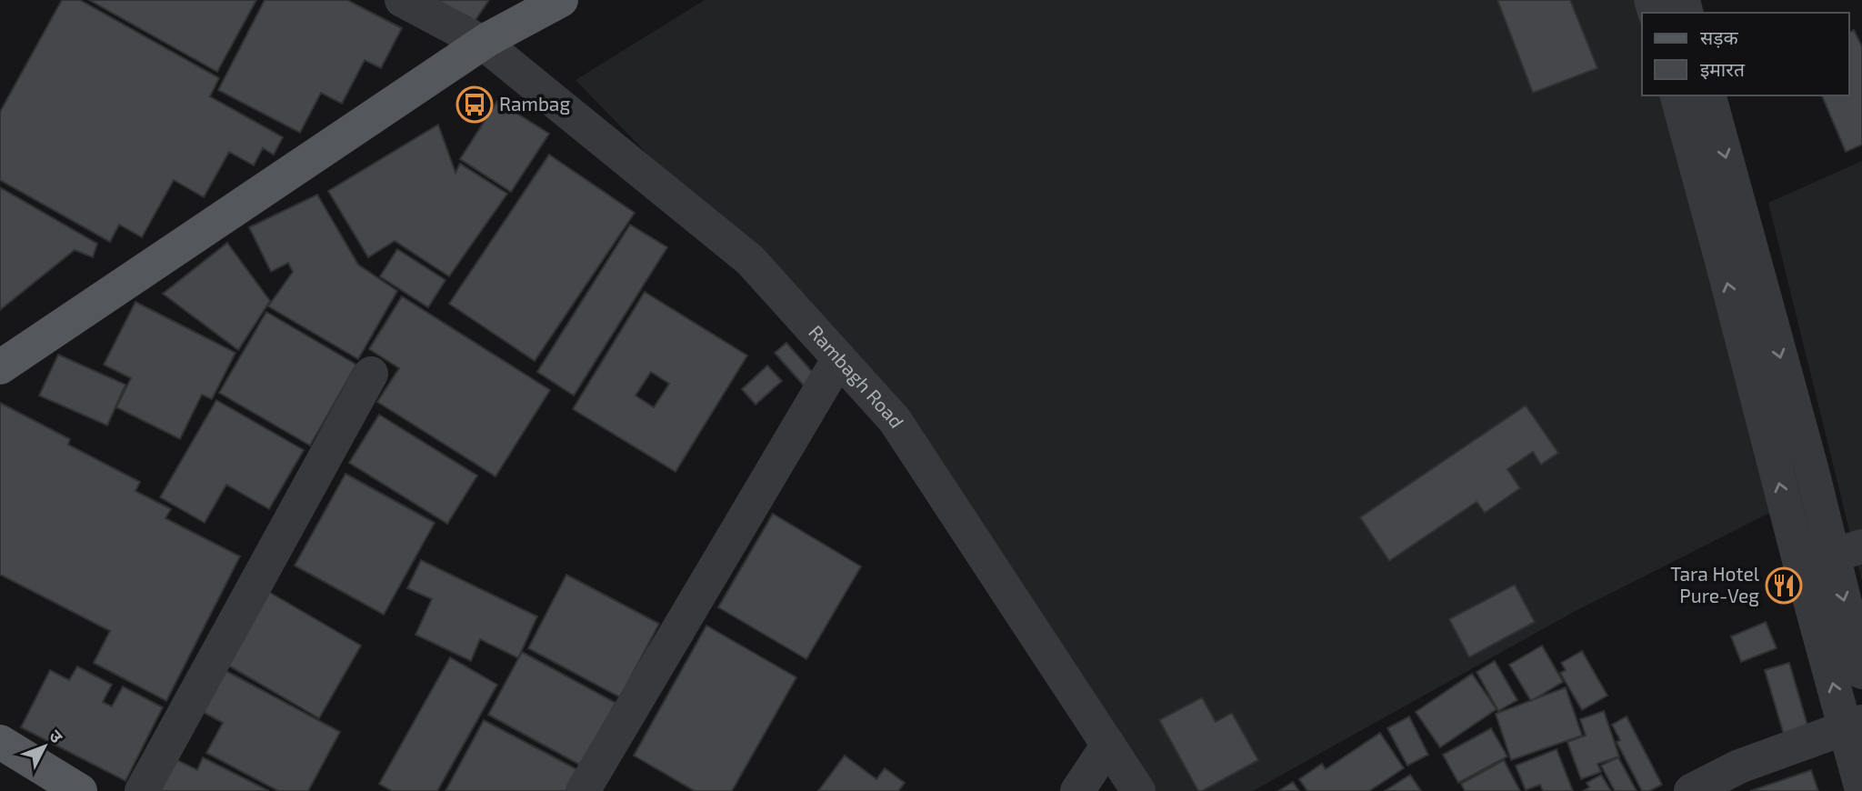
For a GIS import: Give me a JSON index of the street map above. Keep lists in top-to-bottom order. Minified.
{"streets":{"street":["Rambagh Road"]},"places":{"bus stop":["Rambag"],"restaurant":["Tara Hotel Pure-Veg"]},"legend":["सड़क","इमारत"],"north":"top right"}
